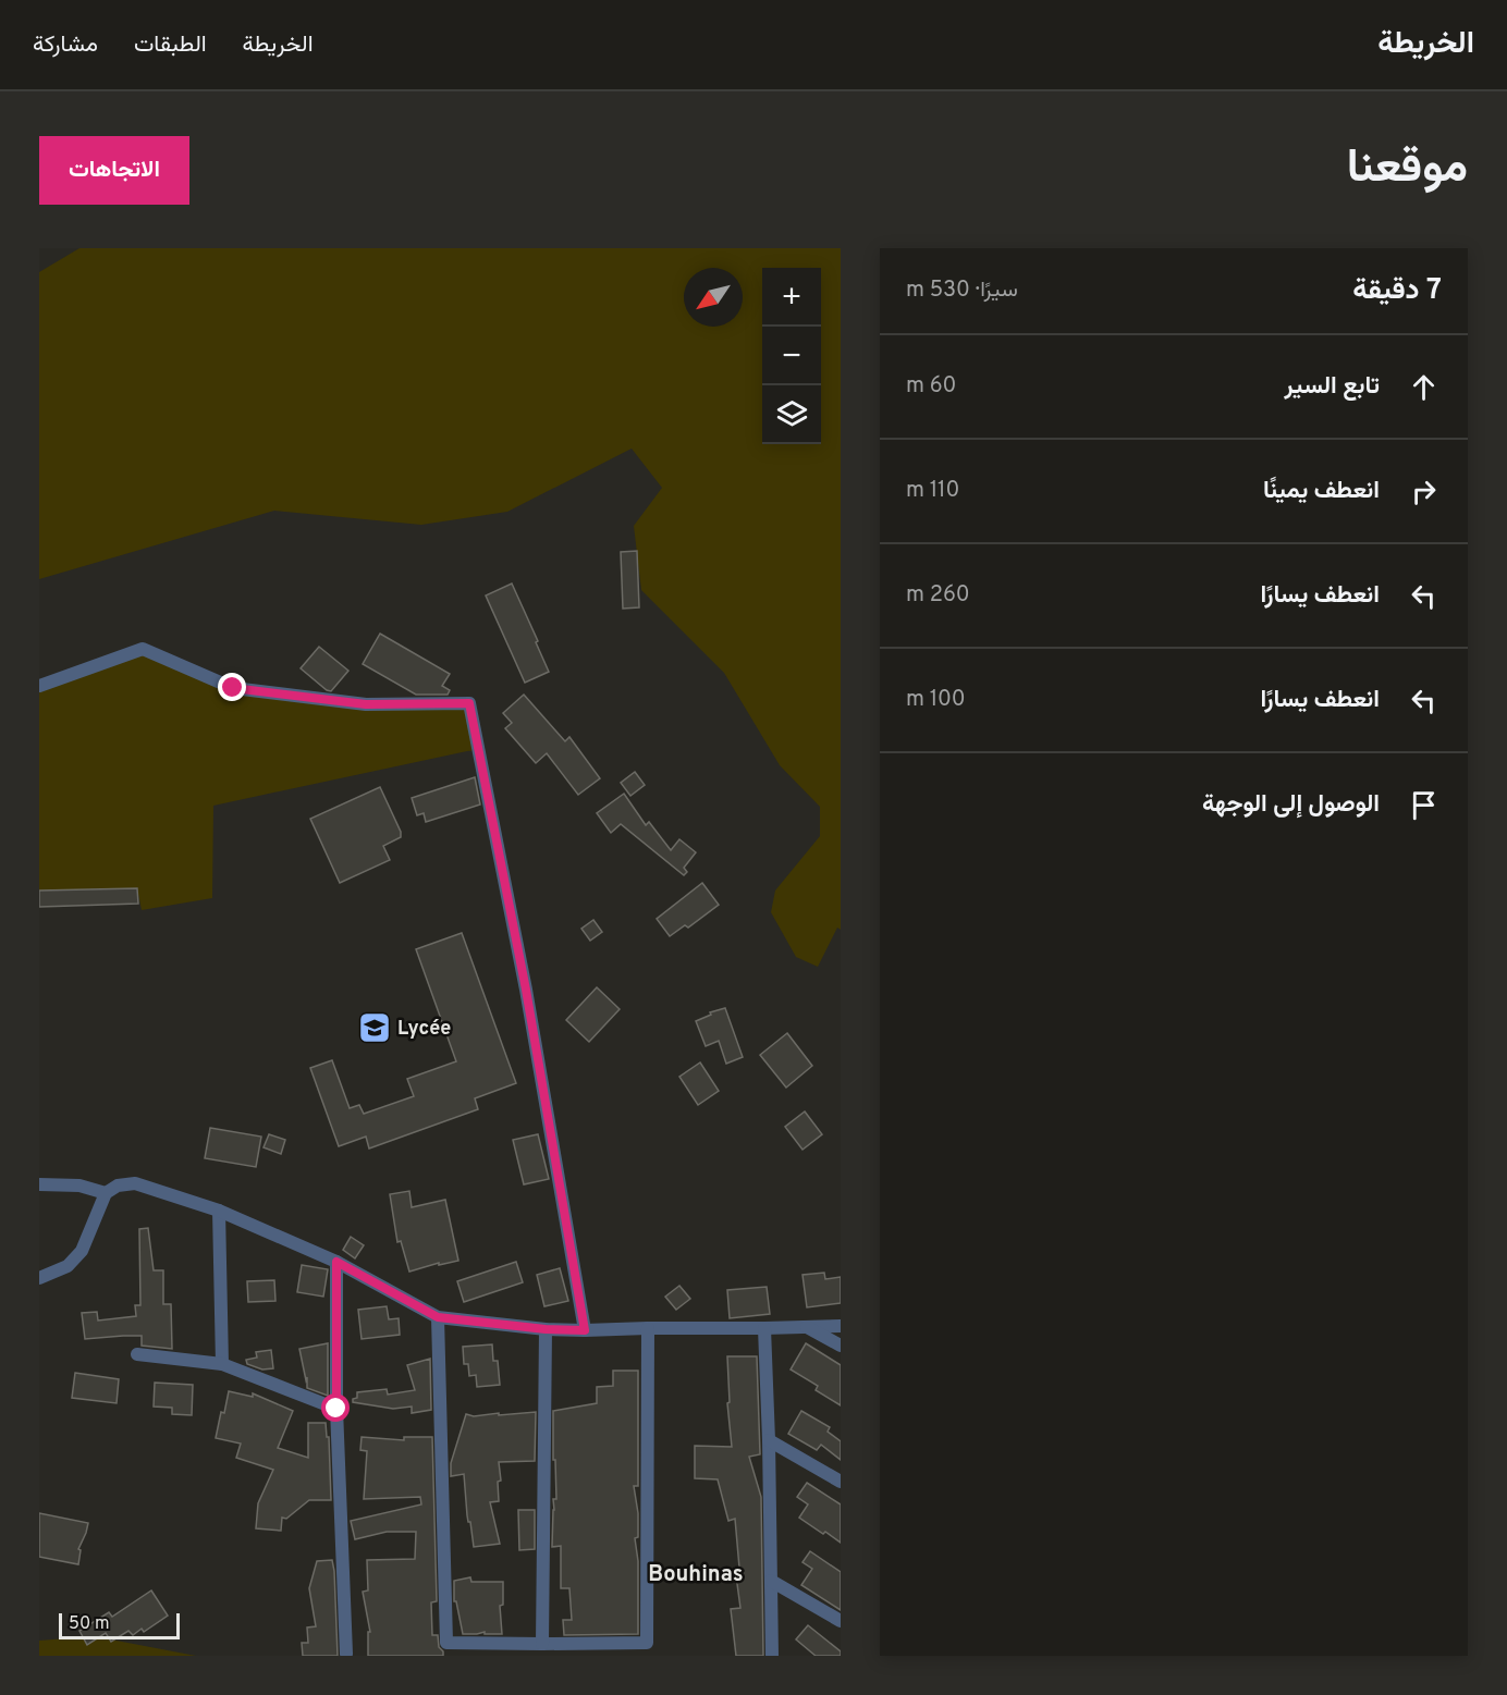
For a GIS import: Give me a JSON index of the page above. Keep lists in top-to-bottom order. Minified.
{"districts":["Bouhinas"],"places":{"school or university":["Lycée"]},"scale_bar":"50 m","north":"bottom left","page":{"header":"الخريطة","nav":["الخريطة","الطبقات","مشاركة"],"title":"موقعنا","buttons":"الاتجاهات","heading":["7 دقيقة","سيرًا · 530 m"],"map_buttons":["+","−"],"list":[["تابع السير","60 m"],["انعطف يمينًا","110 m"],["انعطف يسارًا","260 m"],["انعطف يسارًا","100 m"],"الوصول إلى الوجهة"],"scale":"50 m"}}
